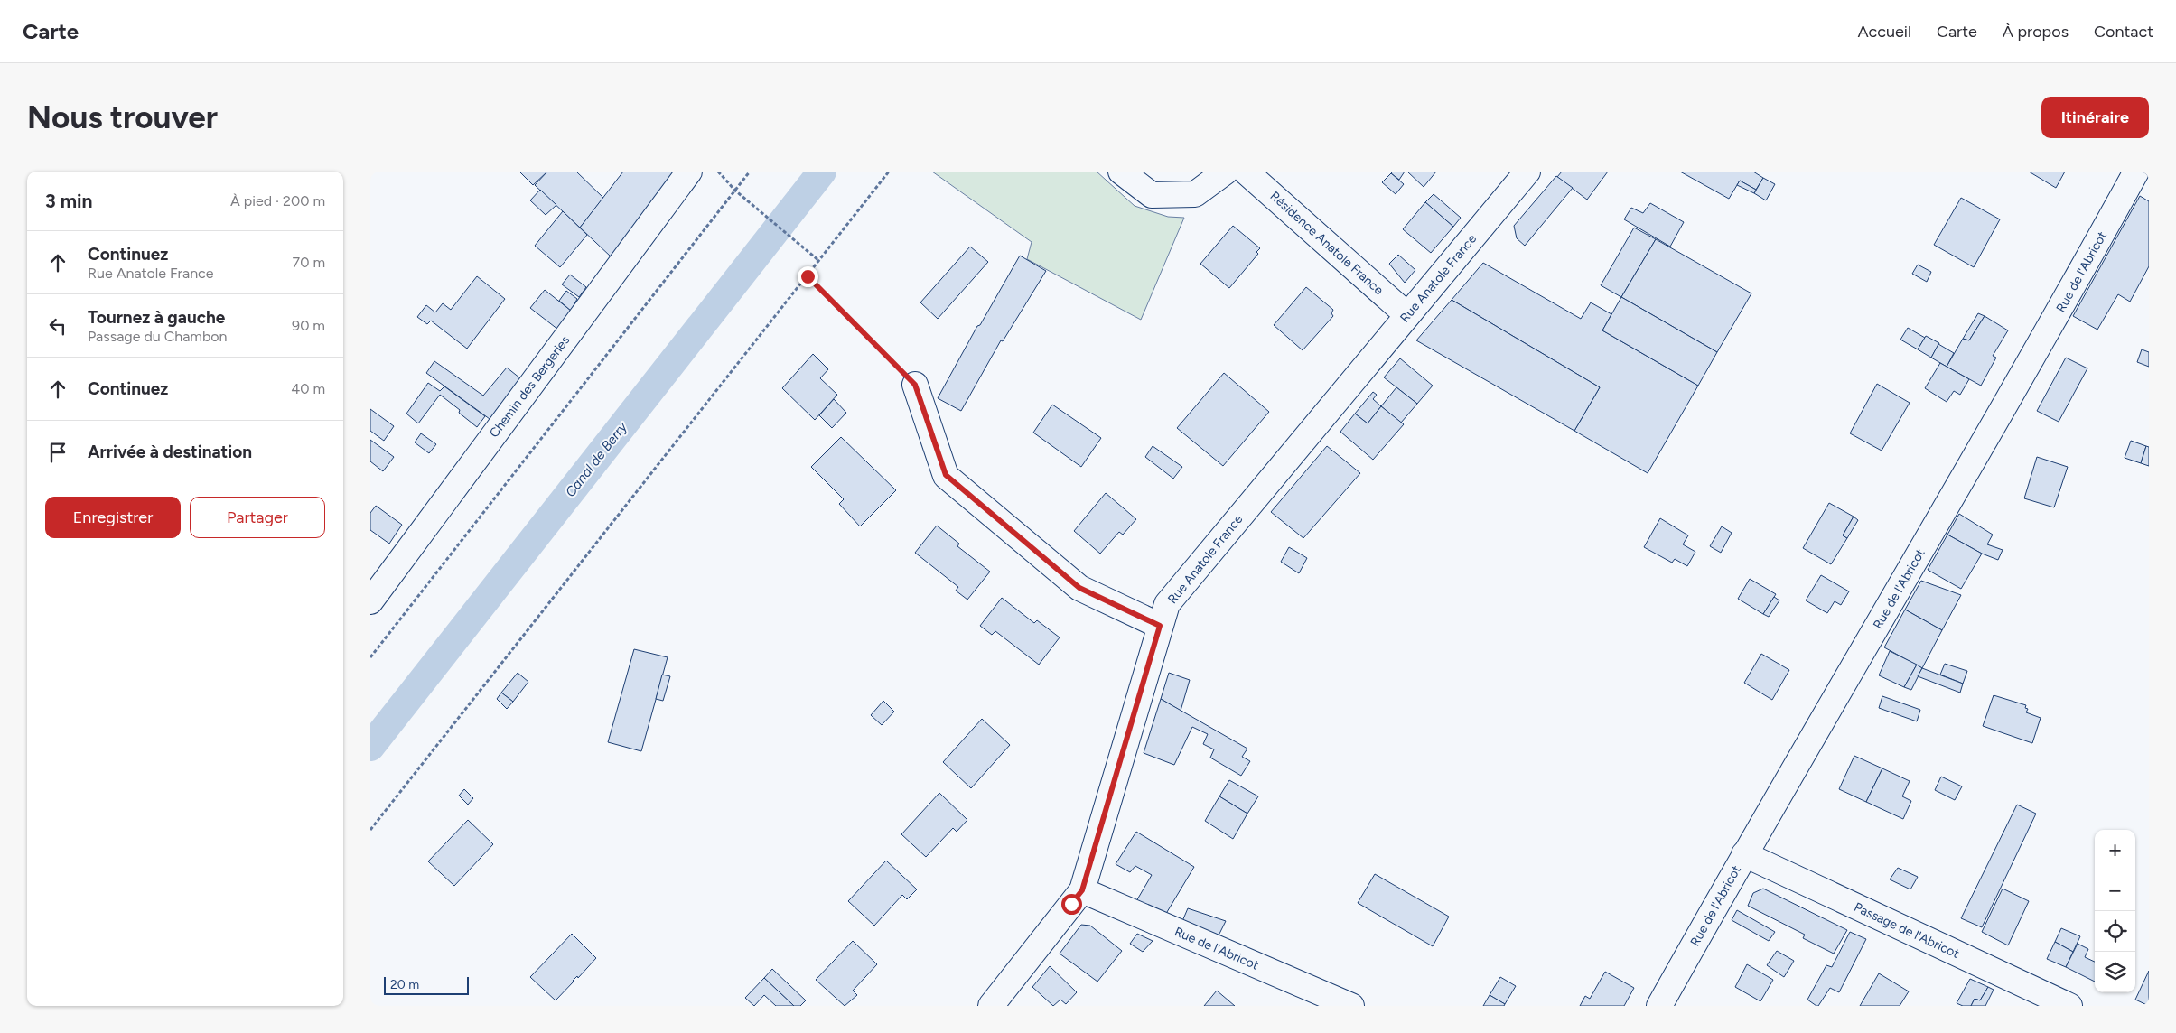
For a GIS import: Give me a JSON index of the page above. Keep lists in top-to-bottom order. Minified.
{"streets":{"street":["Résidence Anatole France","Rue de l'Abricot","Rue Anatole France","Chemin des Bergeries","Passage de l'Abricot"]},"crossings":[["Résidence Anatole France","Rue Anatole France"],["Rue de l'Abricot","Rue Anatole France"],["Rue de l'Abricot","Passage de l'Abricot"]],"water":["Canal de Berry"],"scale_bar":"20 m","page":{"header":"Carte","nav":["Accueil","Carte","À propos","Contact"],"buttons":["Itinéraire",["Enregistrer","Partager"]],"title":"Nous trouver","heading":["3 min","À pied · 200 m"],"list":[["Continuez","Rue Anatole France","70 m"],["Tournez à gauche","Passage du Chambon","90 m"],["Continuez","40 m"],"Arrivée à destination"],"map_buttons":["+","−"],"scale":"20 m"}}
